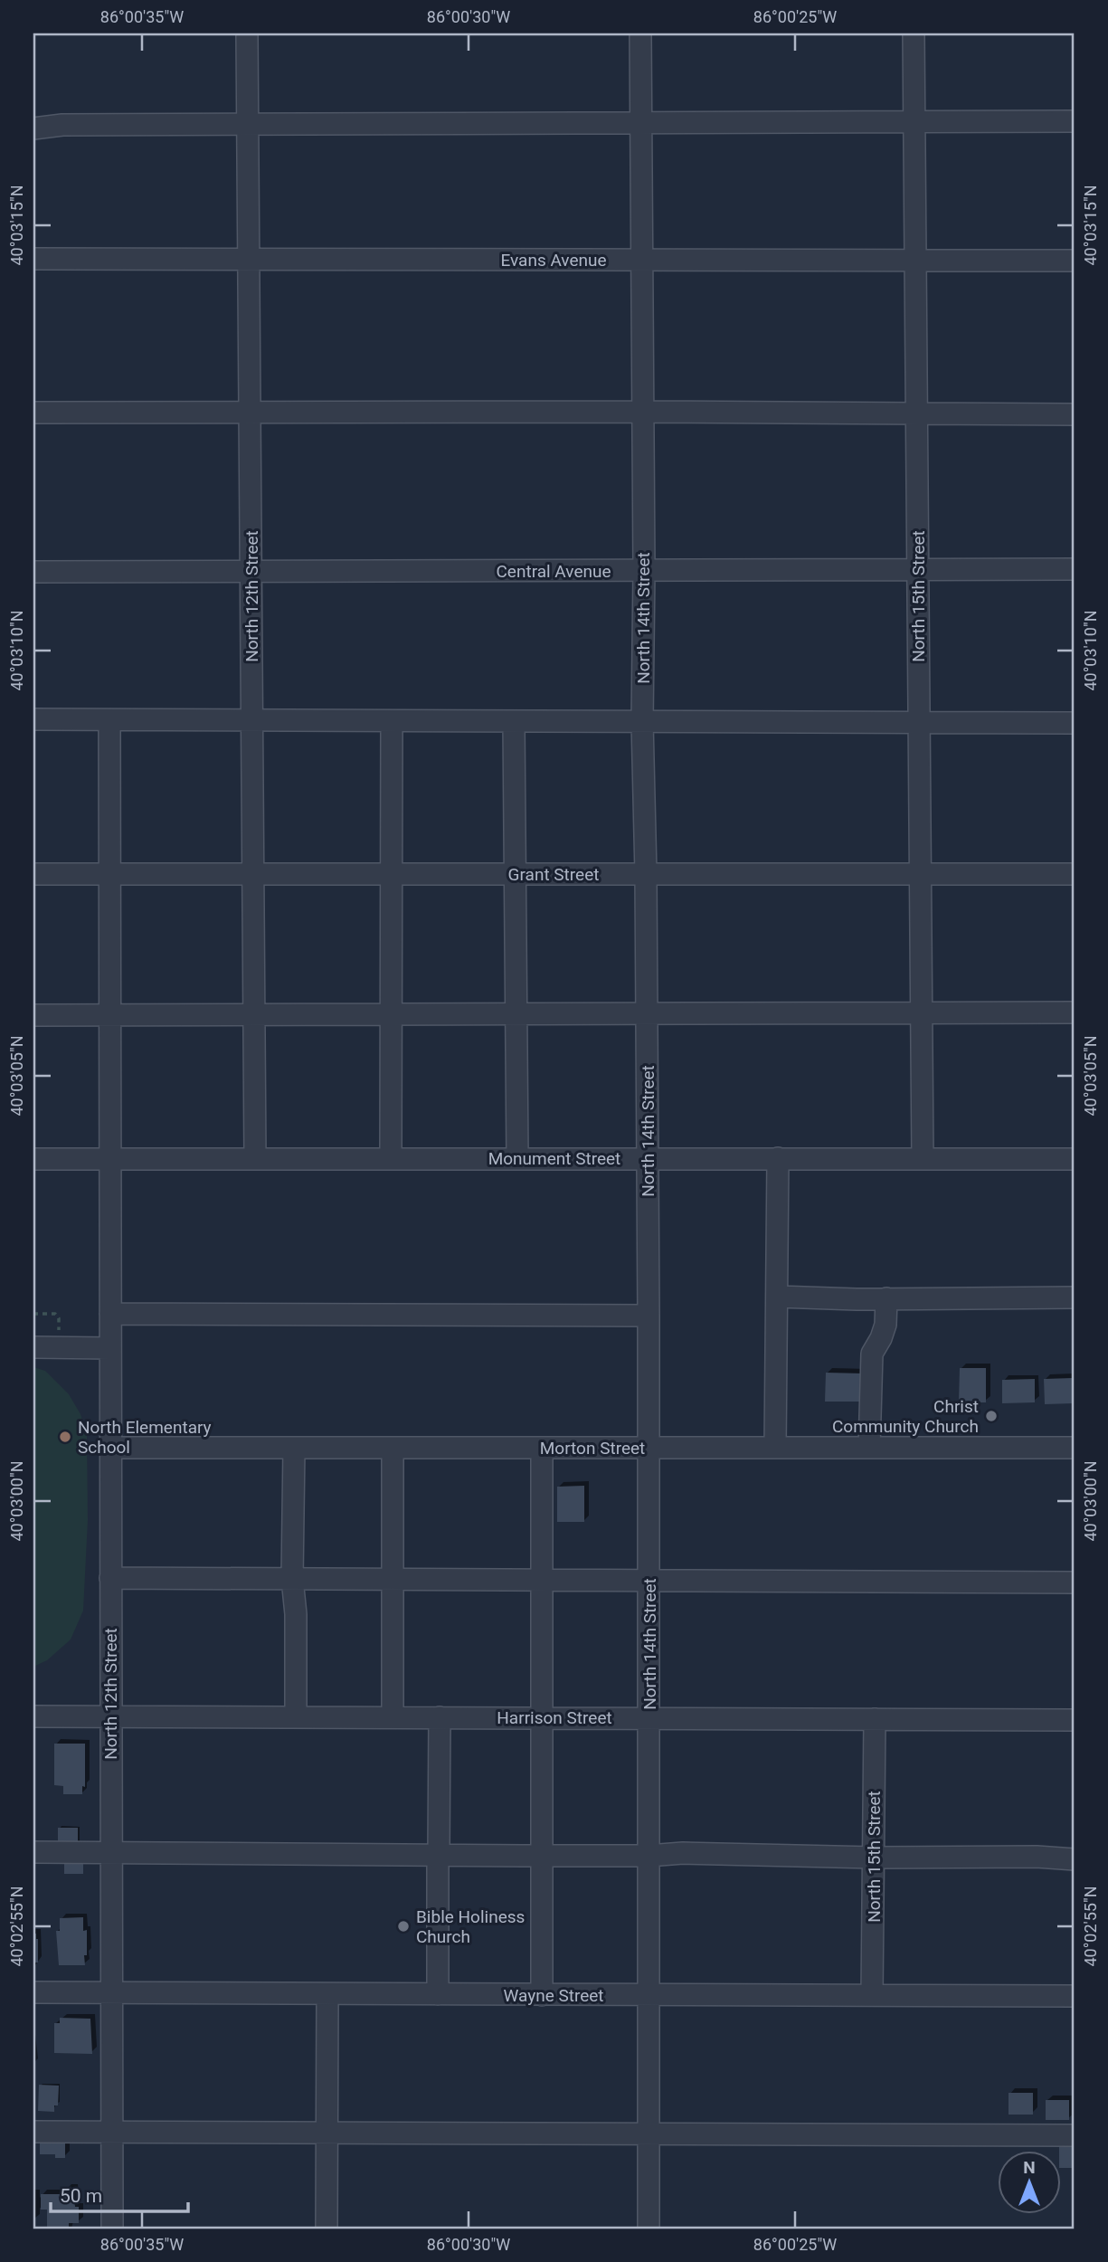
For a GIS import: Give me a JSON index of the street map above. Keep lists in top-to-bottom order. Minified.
{"streets":{"street":["Evans Avenue","Central Avenue","North 12th Street","North 15th Street","North 14th Street","Grant Street","Monument Street","Morton Street","Harrison Street","Wayne Street"]},"crossings":[["Evans Avenue","North 12th Street"],["Evans Avenue","North 15th Street"],["Evans Avenue","North 14th Street"],["Central Avenue","North 12th Street"],["Central Avenue","North 15th Street"],["Central Avenue","North 14th Street"],["North 12th Street","Grant Street"],["North 12th Street","Monument Street"],["North 12th Street","Morton Street"],["North 12th Street","Harrison Street"],["North 12th Street","Wayne Street"],["North 15th Street","Grant Street"],["North 15th Street","Monument Street"],["North 15th Street","Harrison Street"],["North 15th Street","Wayne Street"],["North 14th Street","Grant Street"],["North 14th Street","Monument Street"],["North 14th Street","Morton Street"],["North 14th Street","Harrison Street"],["North 14th Street","Wayne Street"]],"places":["Christ Community Church","North Elementary School","Bible Holiness Church"],"scale_bar":"50 m","north":"top","coordinates":["86°00'35\"W","86°00'30\"W","86°00'25\"W","40°03'15\"N","40°03'10\"N","40°03'05\"N","40°03'00\"N","40°02'55\"N"]}
